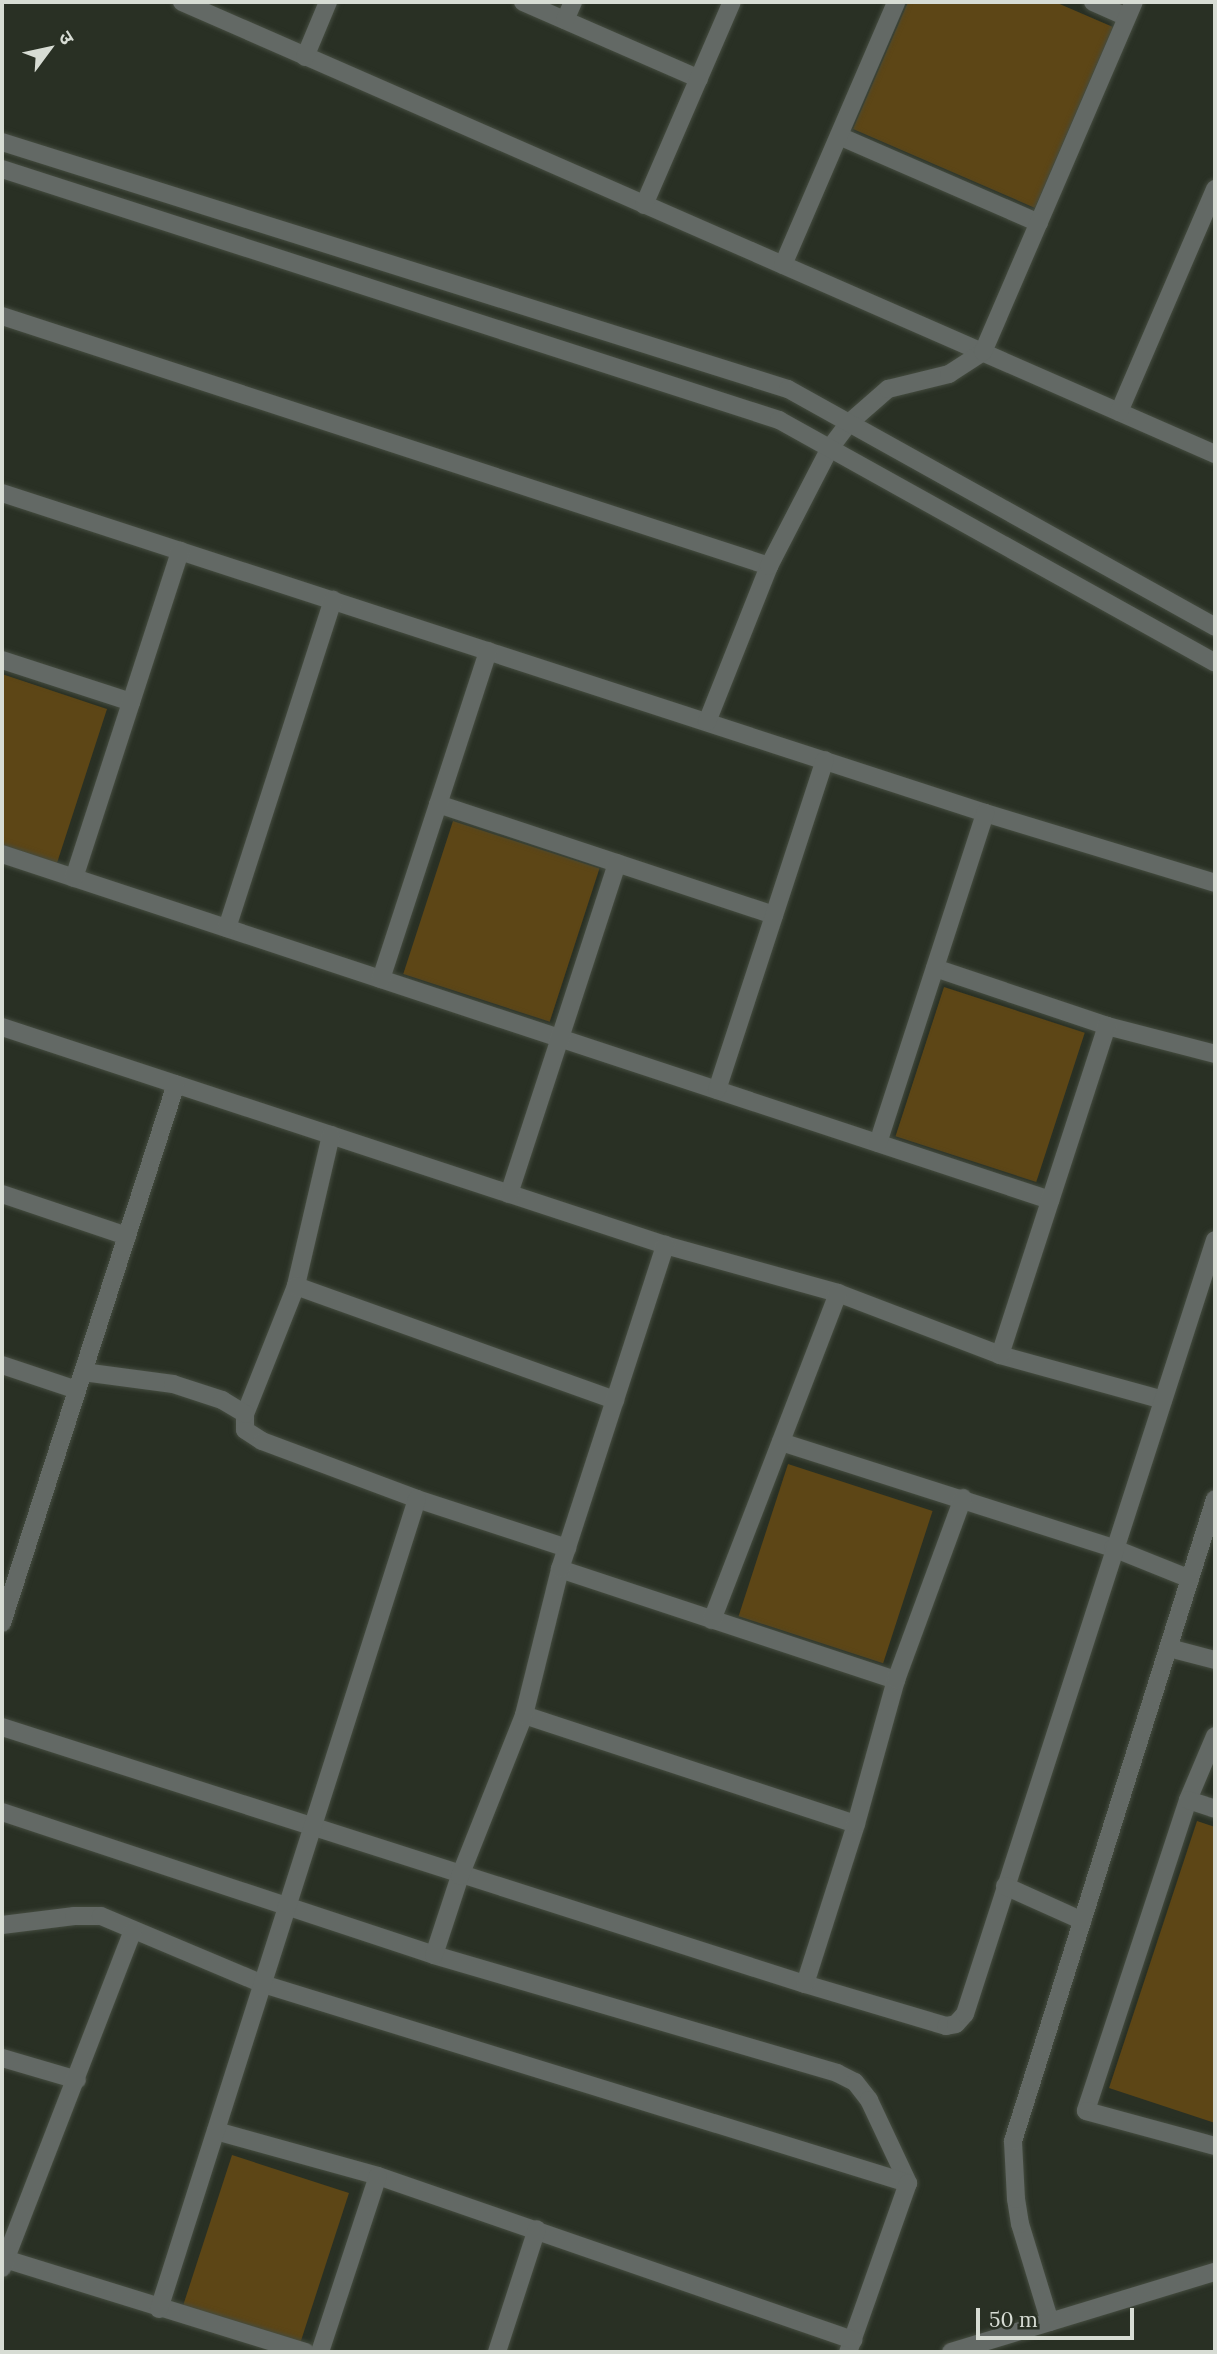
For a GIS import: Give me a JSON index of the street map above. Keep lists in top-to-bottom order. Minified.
{"scale_bar":"50 m","north":"top right"}
